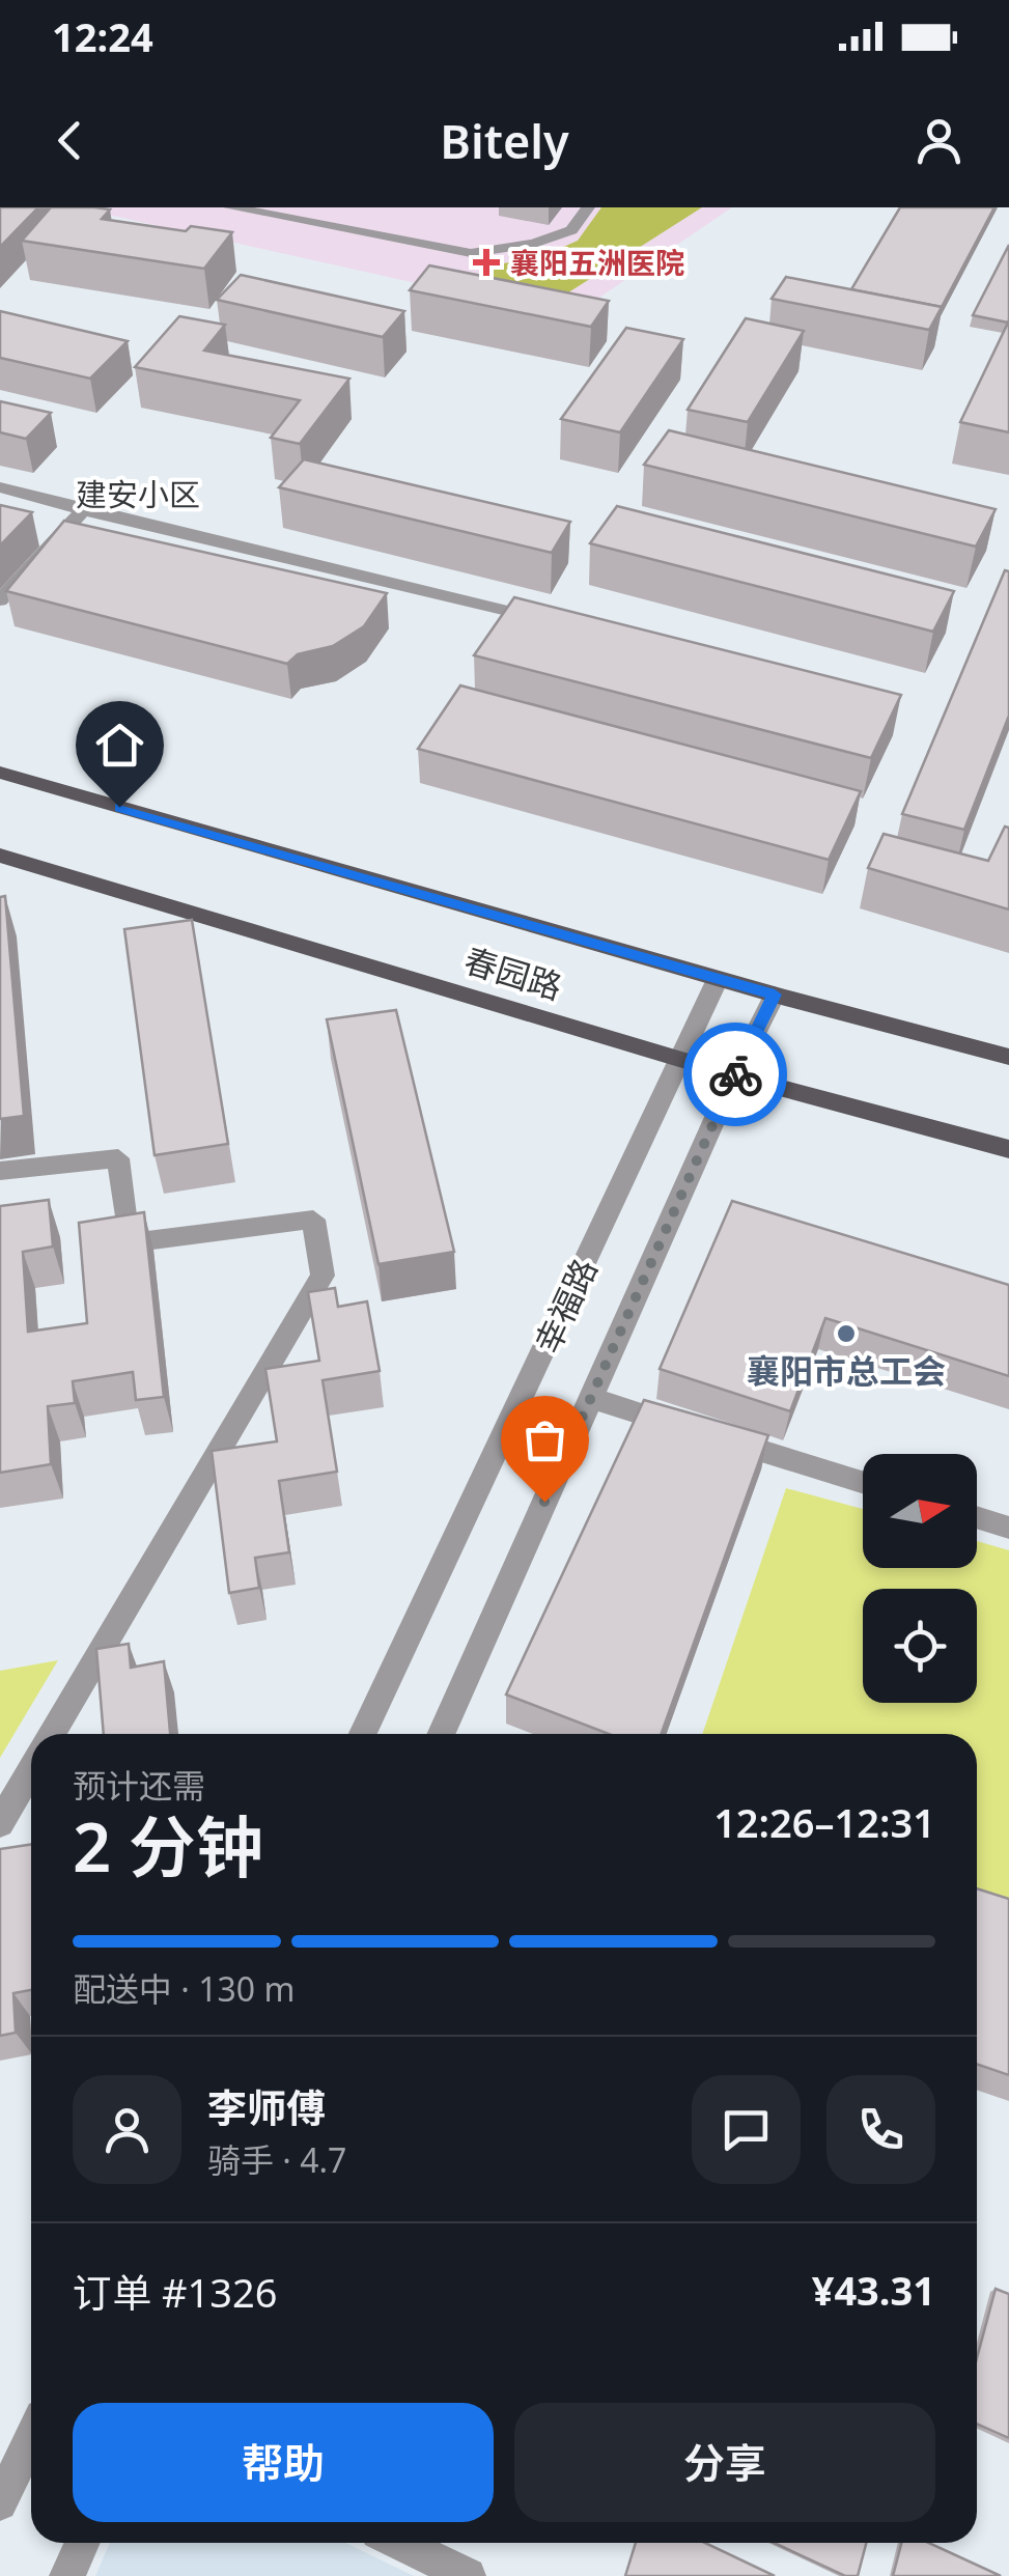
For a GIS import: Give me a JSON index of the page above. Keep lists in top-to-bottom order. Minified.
{"streets":{"main road":["春园路"],"street":["幸福路"]},"crossings":[["春园路","幸福路"]],"districts":["建安小区"],"places":{"health":["襄阳五洲医院"],"other":["襄阳市总工会"]},"north":"right","page":{"status":"12:24","header":"Bitely","heading":["2 分钟","预计还需","12:26–12:31"],"panel":["李师傅","骑手 · 4.7","订单 #1326","¥43.31"],"bar":"配送中 · 130 m","buttons":["帮助","分享"]}}
